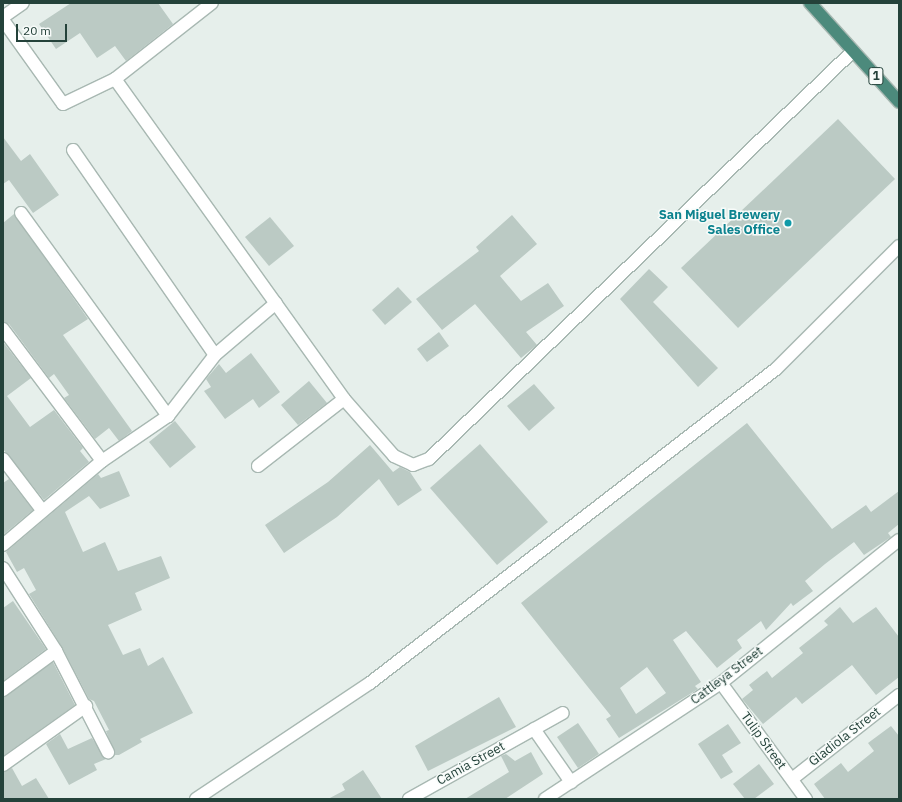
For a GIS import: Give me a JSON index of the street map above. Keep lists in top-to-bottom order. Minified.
{"streets":{"highway":["1"],"street":["Cattleya Street","Gladiola Street","Tulip Street","Camia Street"]},"crossings":[["Cattleya Street","Tulip Street"],["Gladiola Street","Tulip Street"]],"places":["San Miguel Brewery Sales Office"],"scale_bar":"20 m"}
